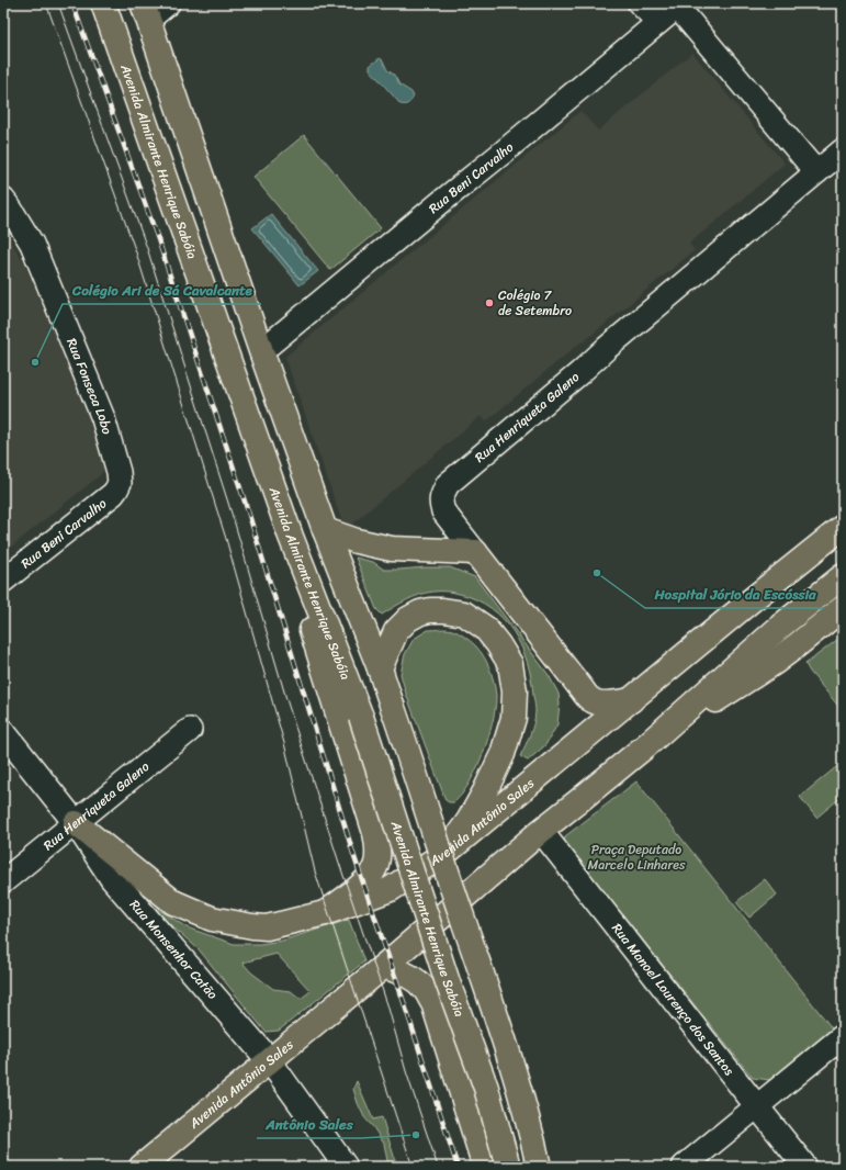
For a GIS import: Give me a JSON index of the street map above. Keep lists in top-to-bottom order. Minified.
{"streets":{"main road":["Avenida Almirante Henrique Sabóia","Rua Henriqueta Galeno","Avenida Antônio Sales"],"street":["Rua Beni Carvalho","Rua Fonseca Lobo","Rua Monsenhor Catão","Rua Manoel Lourenço dos Santos"]},"crossings":[["Rua Beni Carvalho","Rua Fonseca Lobo"],["Rua Henriqueta Galeno","Avenida Antônio Sales"],["Rua Henriqueta Galeno","Rua Monsenhor Catão"],["Avenida Antônio Sales","Rua Monsenhor Catão"],["Avenida Antônio Sales","Rua Manoel Lourenço dos Santos"]],"parks":["Praça Deputado Marcelo Linhares"],"places":["Colégio 7 de Setembro","Colégio Ari de Sá Cavalcante","Hospital Jório da Escóssia","Antônio Sales"]}
